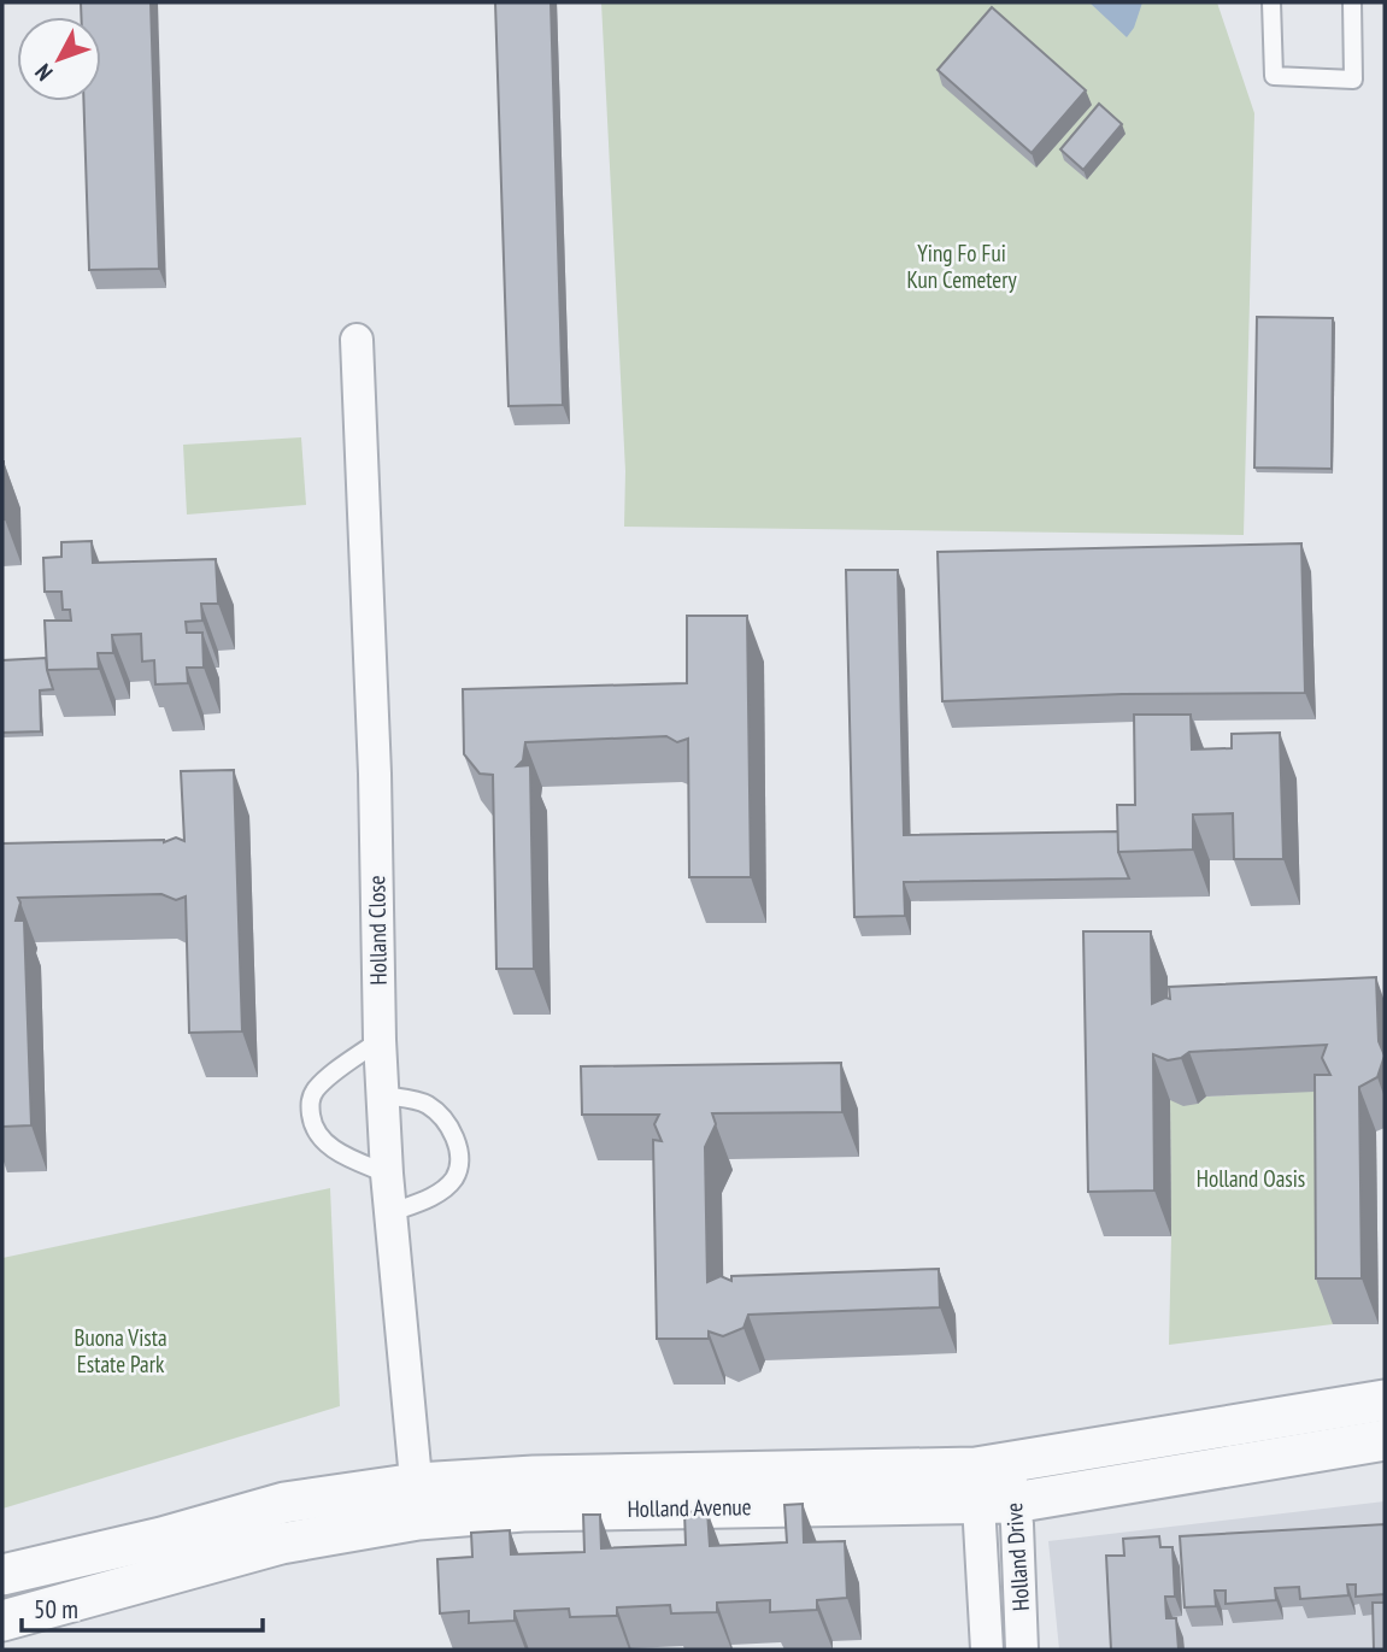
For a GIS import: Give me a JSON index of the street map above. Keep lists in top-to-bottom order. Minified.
{"streets":{"street":["Holland Close","Holland Avenue","Holland Drive"]},"crossings":[["Holland Close","Holland Avenue"],["Holland Avenue","Holland Drive"]],"parks":["Ying Fo Fui Kun Cemetery","Holland Oasis","Buona Vista Estate Park"],"scale_bar":"50 m","north":"bottom left"}
